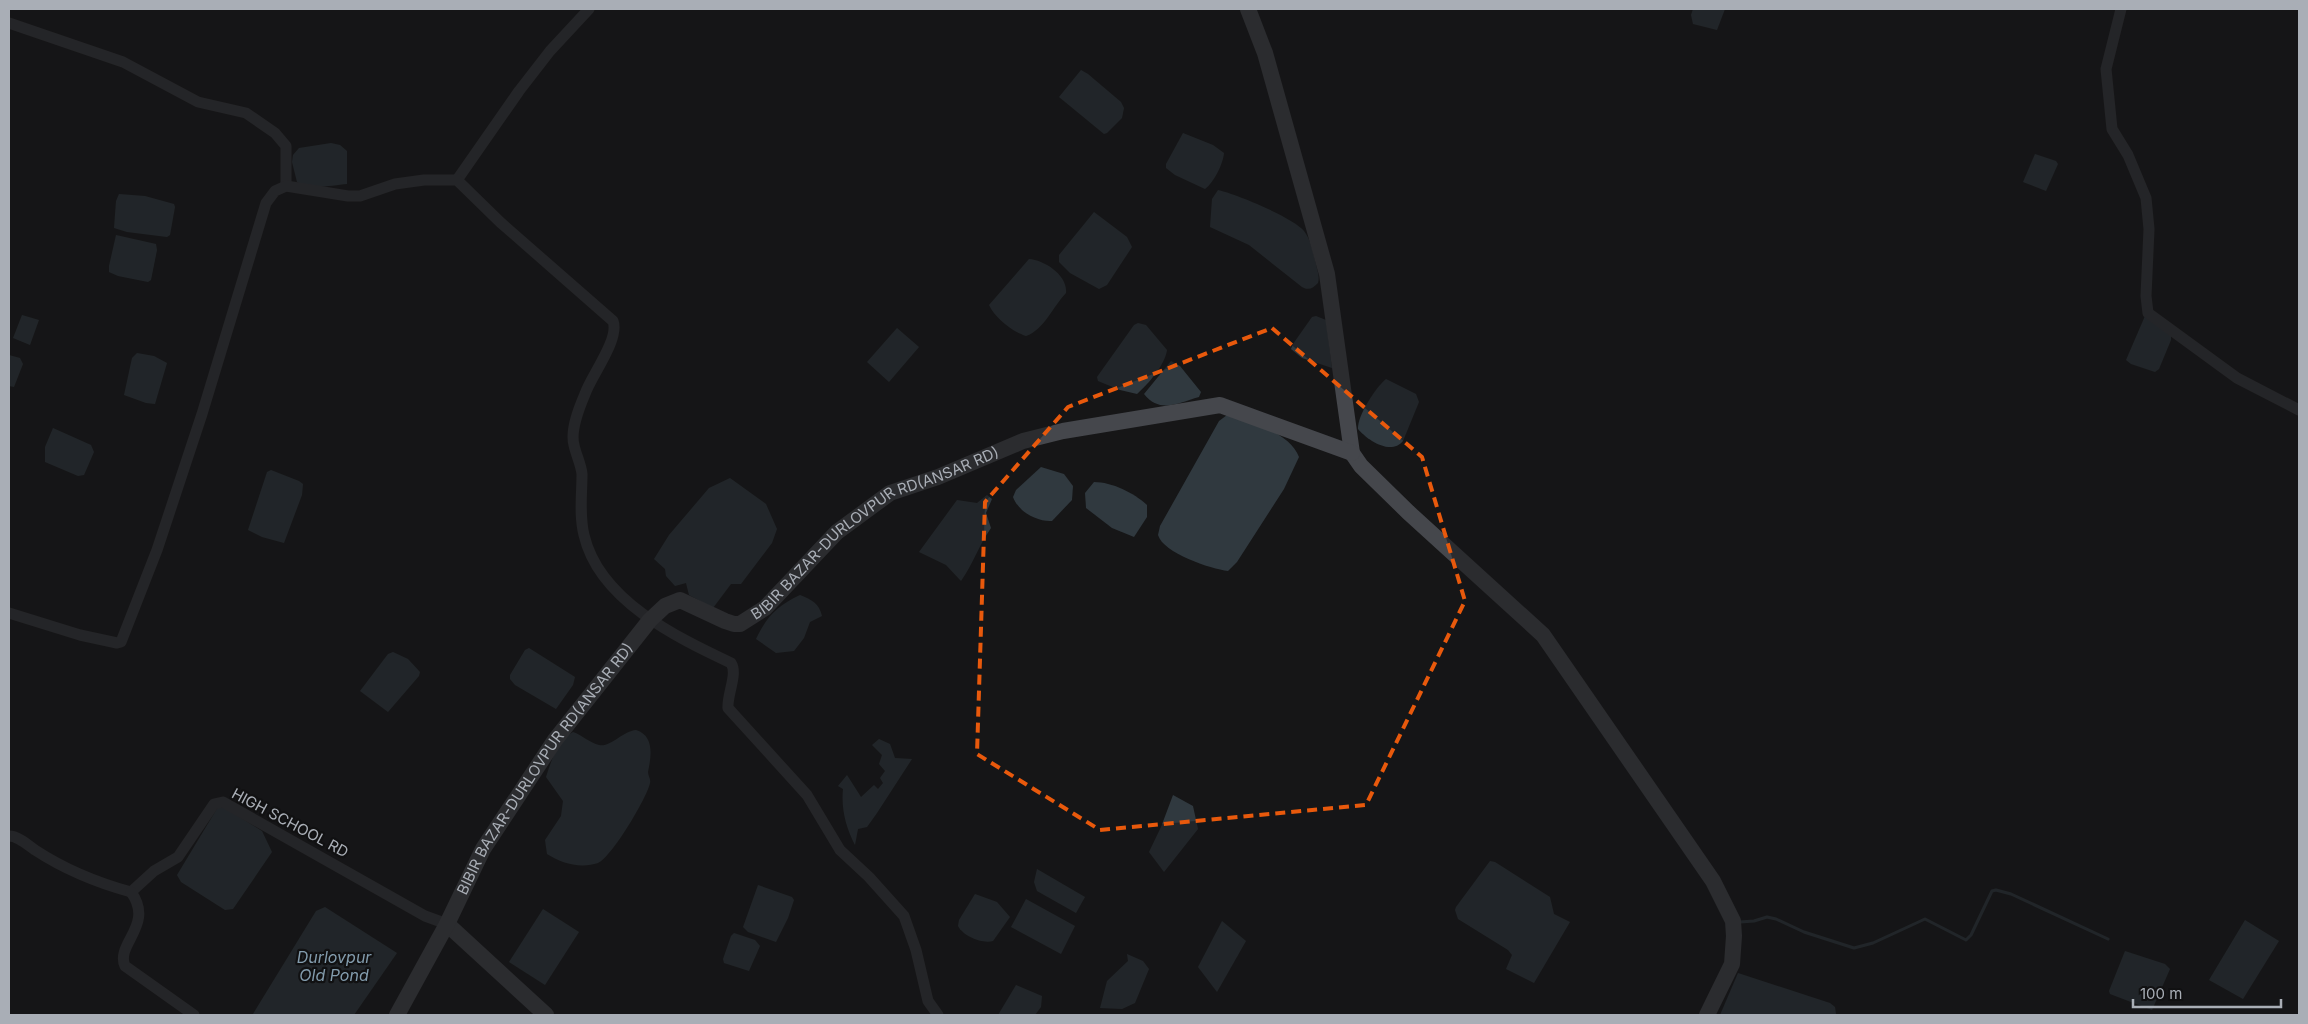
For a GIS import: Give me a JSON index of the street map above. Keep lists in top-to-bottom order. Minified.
{"streets":{"street":["BIBIR BAZAR-DURLOVPUR RD(ANSAR RD)","HIGH SCHOOL RD"]},"crossings":[["BIBIR BAZAR-DURLOVPUR RD(ANSAR RD)","HIGH SCHOOL RD"]],"water":["Durlovpur Old Pond"],"scale_bar":"100 m"}
